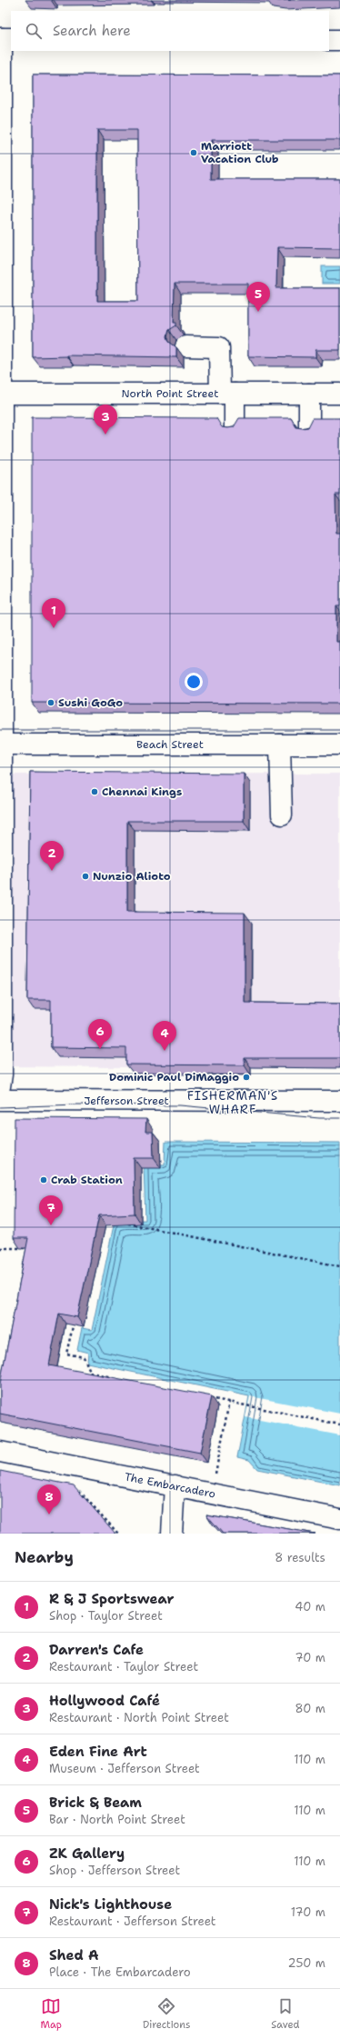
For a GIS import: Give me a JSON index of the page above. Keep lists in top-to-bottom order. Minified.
{"streets":{"street":["North Point Street","Beach Street","Jefferson Street","The Embarcadero"]},"districts":["FISHERMAN'S WHARF"],"places":["Marriott Vacation Club","Sushi GoGo","Chennai Kings","Nunzio Alioto","Dominic Paul DiMaggio","Crab Station"],"page":{"search":"Search here","pins":["5","3","1","2","6","4","7","8"],"heading":["Nearby","8 results"],"list":[{"mark":"1","name":"R & J Sportswear","note":"Shop · Taylor Street","value":"40 m"},{"mark":"2","name":"Darren's Cafe","note":"Restaurant · Taylor Street","value":"70 m"},{"mark":"3","name":"Hollywood Café","note":"Restaurant · North Point Street","value":"80 m"},{"mark":"4","name":"Eden Fine Art","note":"Museum · Jefferson Street","value":"110 m"},{"mark":"5","name":"Brick & Beam","note":"Bar · North Point Street","value":"110 m"},{"mark":"6","name":"ZK Gallery","note":"Shop · Jefferson Street","value":"110 m"},{"mark":"7","name":"Nick's Lighthouse","note":"Restaurant · Jefferson Street","value":"170 m"},{"mark":"8","name":"Shed A","note":"Place · The Embarcadero","value":"250 m"}],"nav":["Map","Directions","Saved"]}}
